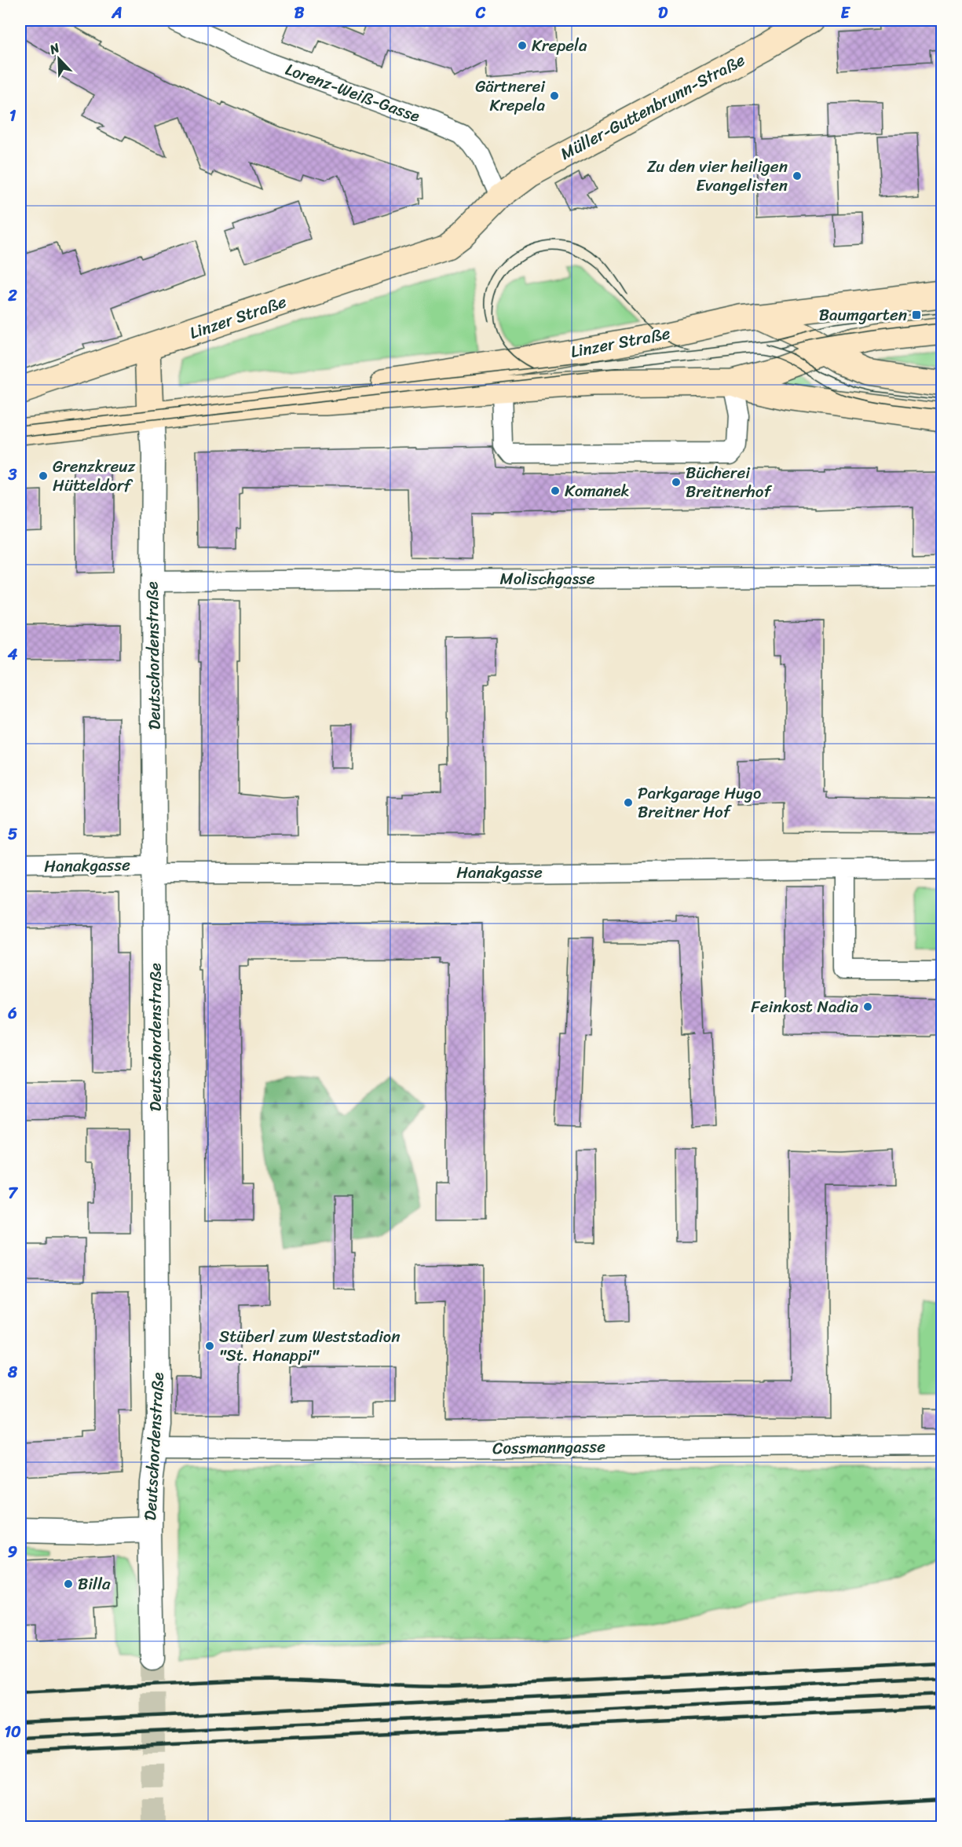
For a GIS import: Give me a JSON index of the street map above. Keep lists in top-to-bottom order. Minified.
{"streets":{"main road":["Müller-Guttenbrunn-Straße","Linzer Straße"],"street":["Lorenz-Weiß-Gasse","Molischgasse","Deutschordenstraße","Hanakgasse","Cossmanngasse"]},"crossings":[["Lorenz-Weiß-Gasse","Müller-Guttenbrunn-Straße"],["Lorenz-Weiß-Gasse","Linzer Straße"],["Müller-Guttenbrunn-Straße","Linzer Straße"],["Linzer Straße","Deutschordenstraße"],["Molischgasse","Deutschordenstraße"],["Deutschordenstraße","Hanakgasse"],["Deutschordenstraße","Cossmanngasse"]],"places":{"other":["Krepela","Gärtnerei Krepela","Zu den vier heiligen Evangelisten","Grenzkreuz Hütteldorf","Bücherei Breitnerhof","Komanek","Parkgarage Hugo Breitner Hof","Feinkost Nadia","Stüberl zum Weststadion \"St. Hanappi\"","Billa"],"transit":["Baumgarten"]},"north":"top left","grid":{"columns":["A","B","C","D","E"],"rows":["1","2","3","4","5","6","7","8","9","10"]}}
